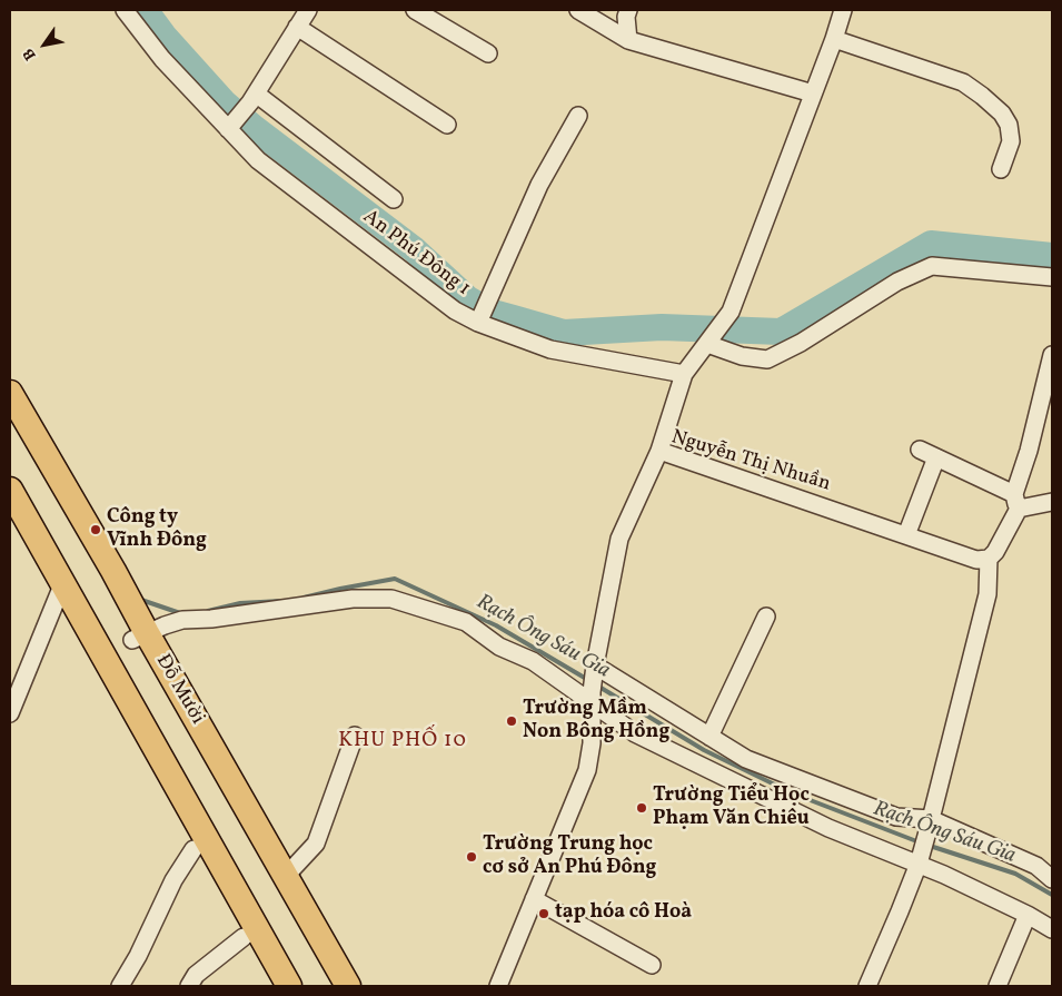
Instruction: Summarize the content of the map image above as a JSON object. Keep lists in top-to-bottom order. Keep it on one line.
{"streets":{"highway":["Đỗ Mười"],"street":["An Phú Đông 1","Nguyễn Thị Nhuần"]},"districts":["KHU PHỐ 10"],"water":["Rạch Ông Sáu Gia"],"places":["Công ty Vĩnh Đông","Trường Mầm Non Bông Hồng","Trường Tiểu Học Phạm Văn Chiêu","Trường Trung học cơ sở An Phú Đông","tạp hóa cô Hoà"],"north":"bottom left"}
